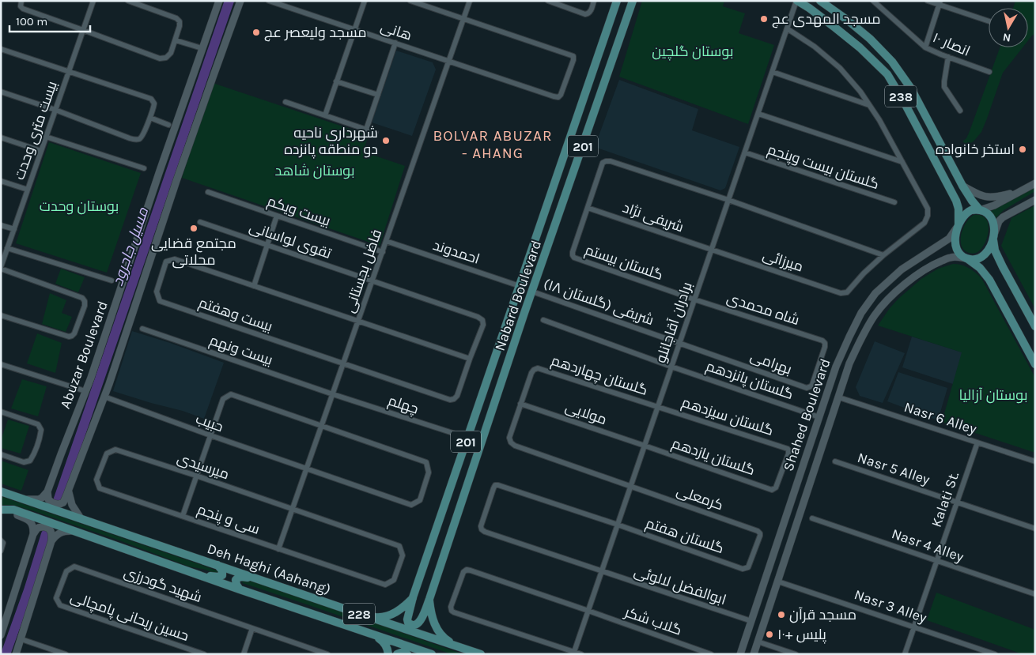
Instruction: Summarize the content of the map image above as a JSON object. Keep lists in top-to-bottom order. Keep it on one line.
{"streets":{"main road":["238","201","Nabard Boulevard","Abuzar Boulevard","Shahed Boulevard","Deh Haghi (Aahang)","228"],"street":["هانی","انصار ۱۰","بیست متری وحدت","گلستان بیست وپنجم","بیست ویکم","شریفی نژاد","تقوی لواسانی","احمدوند","میرزائی","گلستان بیستم","فاضل بجستانی","شریفی (گلستان ۱۸)","شاه محمدی","بیست وهفتم","برادران آقاجانلو","بیست ونهم","بهرامی","گلستان چهاردهم","گلستان پانزدهم","چهلم","مولایی","گلستان سیزدهم","Nasr 6 Alley","حبیب","گلستان یازدهم","میرسیدی","Nasr 5 Alley","کرمعلی","Kalati St.","سی و پنجم","گلستان هفتم","Nasr 4 Alley","شهید گودرزی","ابوالفضل لالوئی","Nasr 3 Alley","حسین ریحانی پامچالی","گلاب شکر"]},"crossings":[["هانی","فاضل بجستانی"],["238","برادران آقاجانلو"],["238","Shahed Boulevard"],["201","Nabard Boulevard"],["گلستان بیست وپنجم","برادران آقاجانلو"],["بیست ویکم","فاضل بجستانی"],["شریفی نژاد","میرزائی"],["شریفی نژاد","گلستان بیستم"],["شریفی نژاد","برادران آقاجانلو"],["تقوی لواسانی","فاضل بجستانی"],["احمدوند","فاضل بجستانی"],["احمدوند","Nabard Boulevard"],["میرزائی","برادران آقاجانلو"],["گلستان بیستم","شاه محمدی"],["گلستان بیستم","برادران آقاجانلو"],["فاضل بجستانی","بیست وهفتم"],["فاضل بجستانی","بیست ونهم"],["فاضل بجستانی","چهلم"],["فاضل بجستانی","حبیب"],["فاضل بجستانی","میرسیدی"],["فاضل بجستانی","سی و پنجم"],["Nabard Boulevard","شریفی (گلستان ۱۸)"],["Nabard Boulevard","چهلم"],["شریفی (گلستان ۱۸)","برادران آقاجانلو"],["شریفی (گلستان ۱۸)","بهرامی"],["شاه محمدی","برادران آقاجانلو"],["شاه محمدی","بهرامی"],["برادران آقاجانلو","بهرامی"],["برادران آقاجانلو","گلستان چهاردهم"],["برادران آقاجانلو","گلستان پانزدهم"],["برادران آقاجانلو","مولایی"],["برادران آقاجانلو","گلستان سیزدهم"],["برادران آقاجانلو","گلستان یازدهم"],["برادران آقاجانلو","کرمعلی"],["برادران آقاجانلو","گلستان هفتم"],["برادران آقاجانلو","ابوالفضل لالوئی"],["برادران آقاجانلو","گلاب شکر"],["بیست ونهم","چهلم"],["گلستان چهاردهم","مولایی"],["گلستان چهاردهم","گلستان سیزدهم"],["گلستان چهاردهم","کرمعلی"],["گلستان پانزدهم","Shahed Boulevard"],["مولایی","گلستان یازدهم"],["مولایی","کرمعلی"],["Shahed Boulevard","Nasr 6 Alley"],["Shahed Boulevard","ابوالفضل لالوئی"],["Shahed Boulevard","Nasr 3 Alley"],["گلستان سیزدهم","گلستان یازدهم"],["Nasr 6 Alley","Kalati St."],["میرسیدی","سی و پنجم"],["Nasr 5 Alley","Kalati St."],["کرمعلی","گلستان هفتم"],["Kalati St.","Nasr 4 Alley"],["Kalati St.","Nasr 3 Alley"],["گلستان هفتم","ابوالفضل لالوئی"],["Deh Haghi (Aahang)","228"],["شهید گودرزی","حسین ریحانی پامچالی"]],"districts":["BOLVAR ABUZAR - AHANG"],"water":["مسیل جاجرود"],"parks":["بوستان گلچین","بوستان شاهد","بوستان وحدت","بوستان آزالیا"],"places":["مسجد المهدی عج","مسجد ولیعصر عج","شهرداری ناحیه دو منطقه پانزده","استخر خانواده","مجتمع قضایی محلاتی","مسجد قرآن","پلیس +۱۰"],"scale_bar":"100 m","north":"bottom"}
